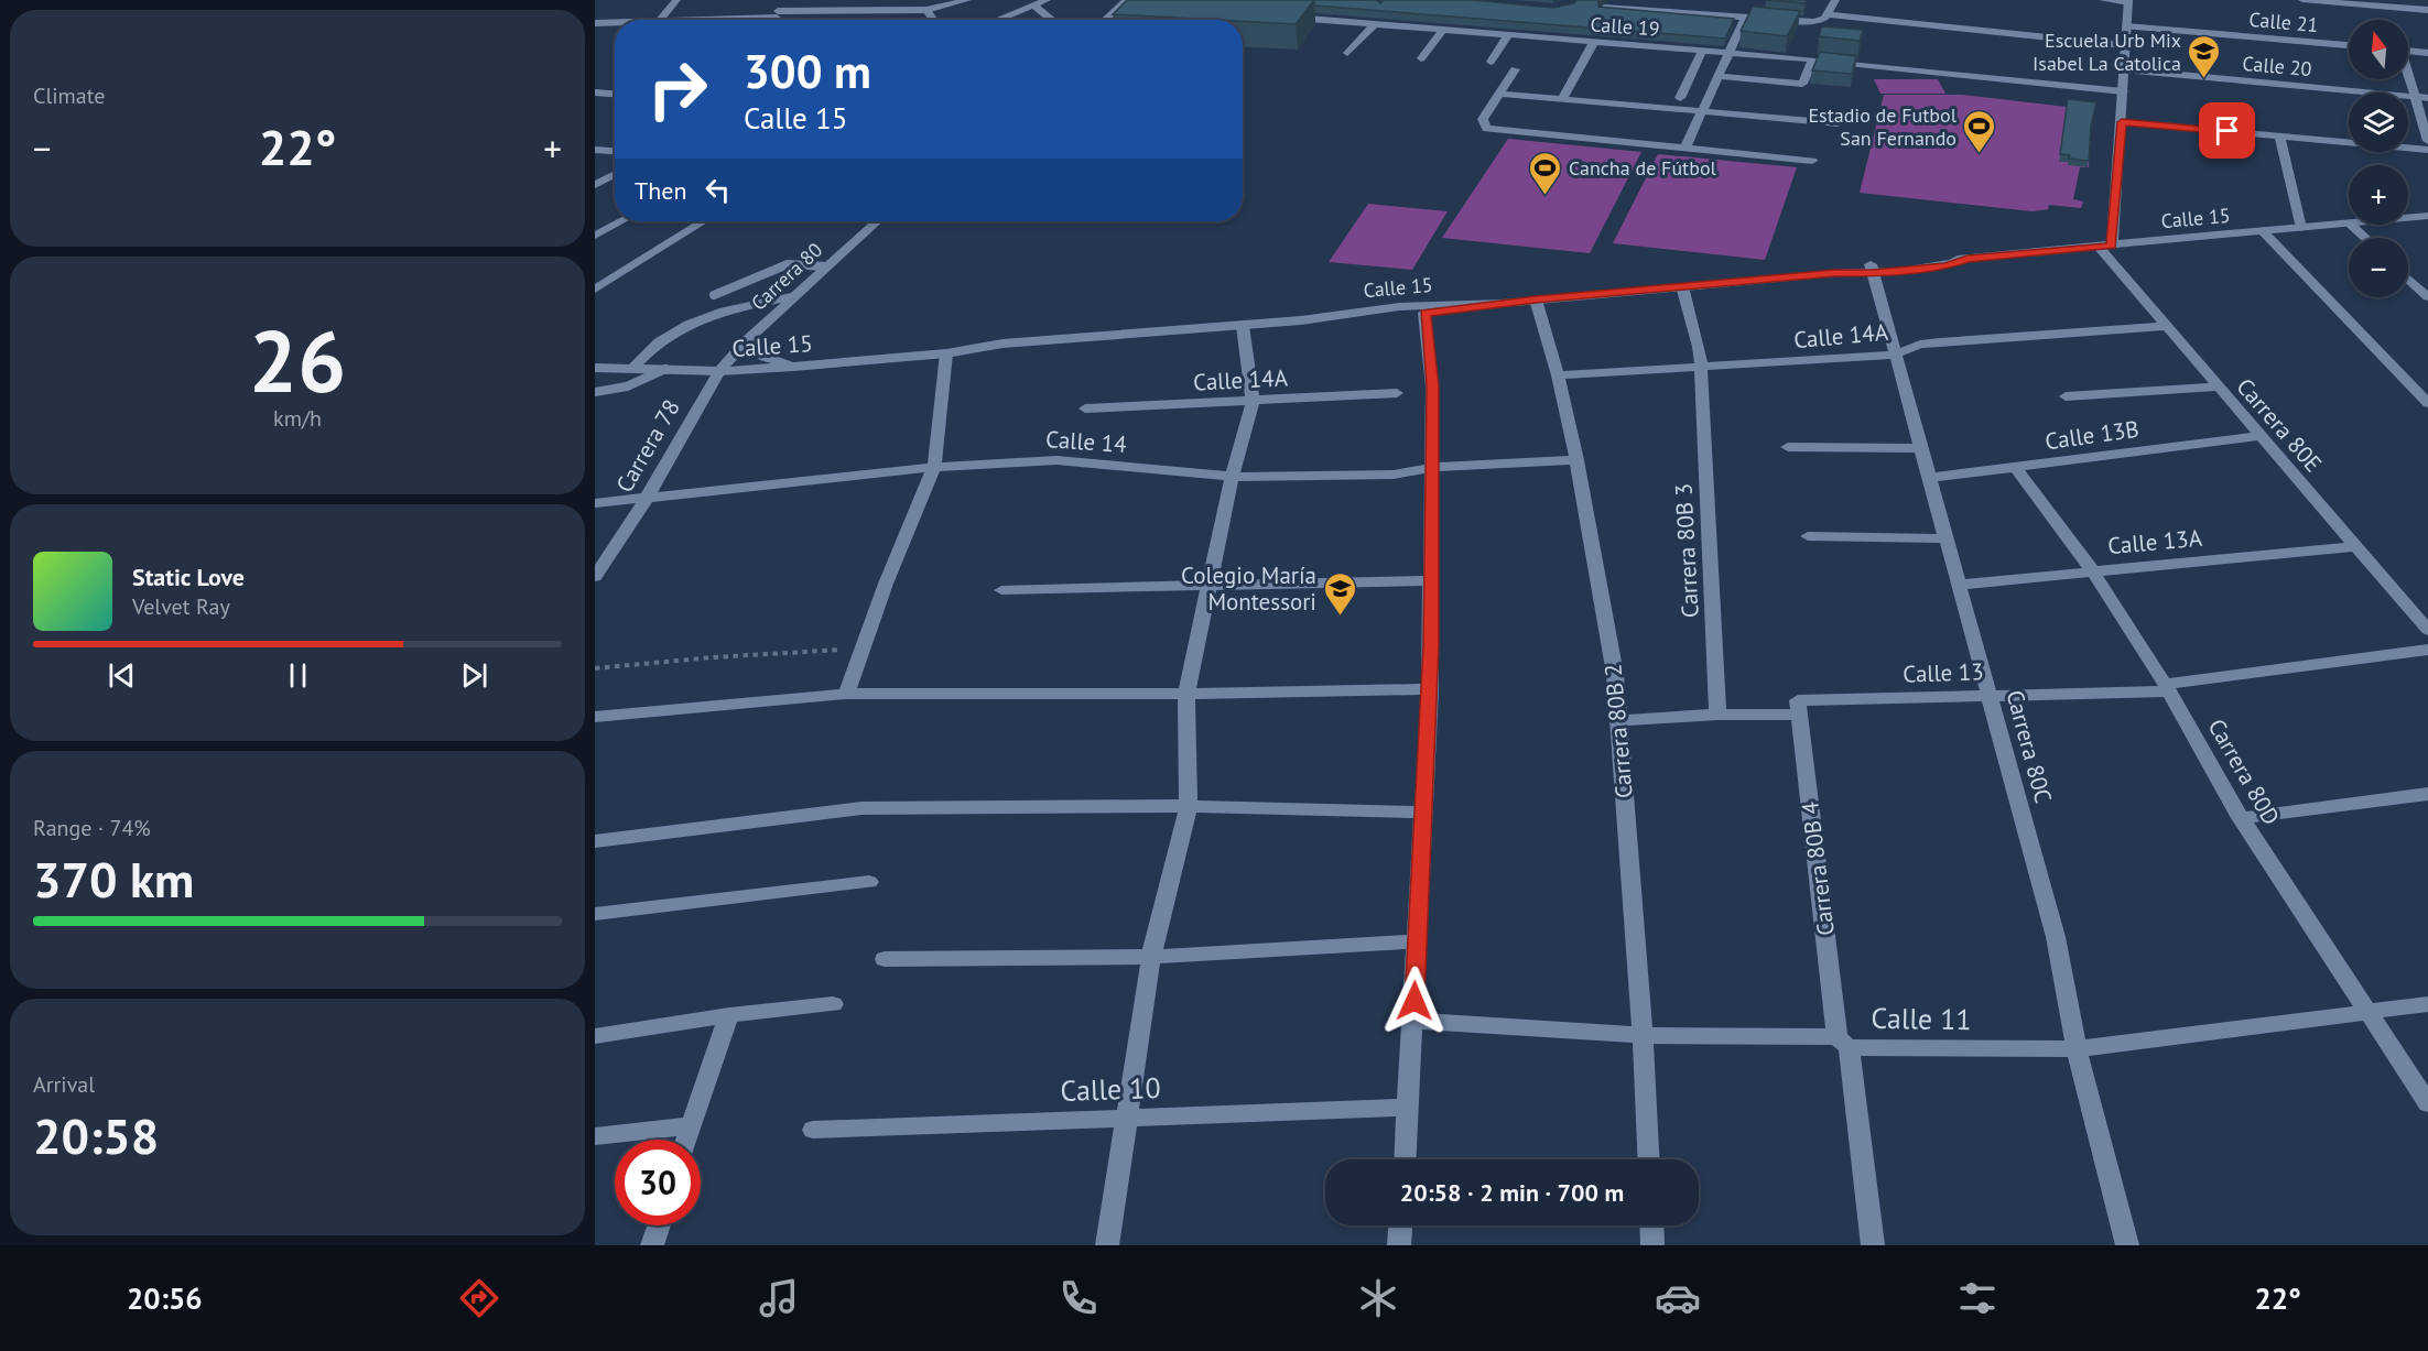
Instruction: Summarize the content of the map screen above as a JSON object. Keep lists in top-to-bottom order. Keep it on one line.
{"streets":{"street":["Calle 21","Calle 19","Calle 20","Calle 15","Carrera 80","Calle 14A","Carrera 80E","Calle 13B","Calle 14","Carrera 78","Calle 13A","Carrera 80B 3","Calle 13","Carrera 80B 2","Carrera 80C","Carrera 80D","Carrera 80B 4","Calle 11","Calle 10"]},"crossings":[["Calle 15","Carrera 80"],["Calle 15","Carrera 80E"],["Calle 15","Carrera 78"],["Calle 15","Carrera 80B 3"],["Calle 15","Carrera 80B 2"],["Calle 15","Carrera 80C"],["Carrera 80","Carrera 78"],["Calle 14A","Carrera 80E"],["Calle 14A","Carrera 80B 3"],["Calle 14A","Carrera 80B 2"],["Calle 14A","Carrera 80C"],["Carrera 80E","Calle 13B"],["Carrera 80E","Calle 13A"],["Calle 13B","Carrera 80C"],["Calle 13B","Carrera 80D"],["Calle 14","Carrera 78"],["Calle 14","Carrera 80B 2"],["Calle 13A","Carrera 80C"],["Calle 13A","Carrera 80D"],["Carrera 80B 3","Calle 13"],["Calle 13","Carrera 80C"],["Calle 13","Carrera 80D"],["Calle 13","Carrera 80B 4"],["Carrera 80B 2","Calle 11"],["Carrera 80C","Calle 11"],["Carrera 80D","Calle 11"],["Carrera 80B 4","Calle 11"]],"places":{"school or university":["Escuela Urb Mix Isabel La Catolica","Colegio María Montessori"],"sports":["Estadio de Futbol San Fernando","Cancha de Fútbol"]},"north":"top","page":{"tile":["Climate",["26","km/h"],["Range · 74%","370 km"],["Arrival","20:58"]],"map_buttons":["+","−"],"turn":["300 m","Calle 15"],"heat":["−","22°","+"],"then":"Then","song":["Static Love","Velvet Ray"],"limit":"30","trip":"20:58 · 2 min · 700 m","tabs":["20:56","22°"]}}
